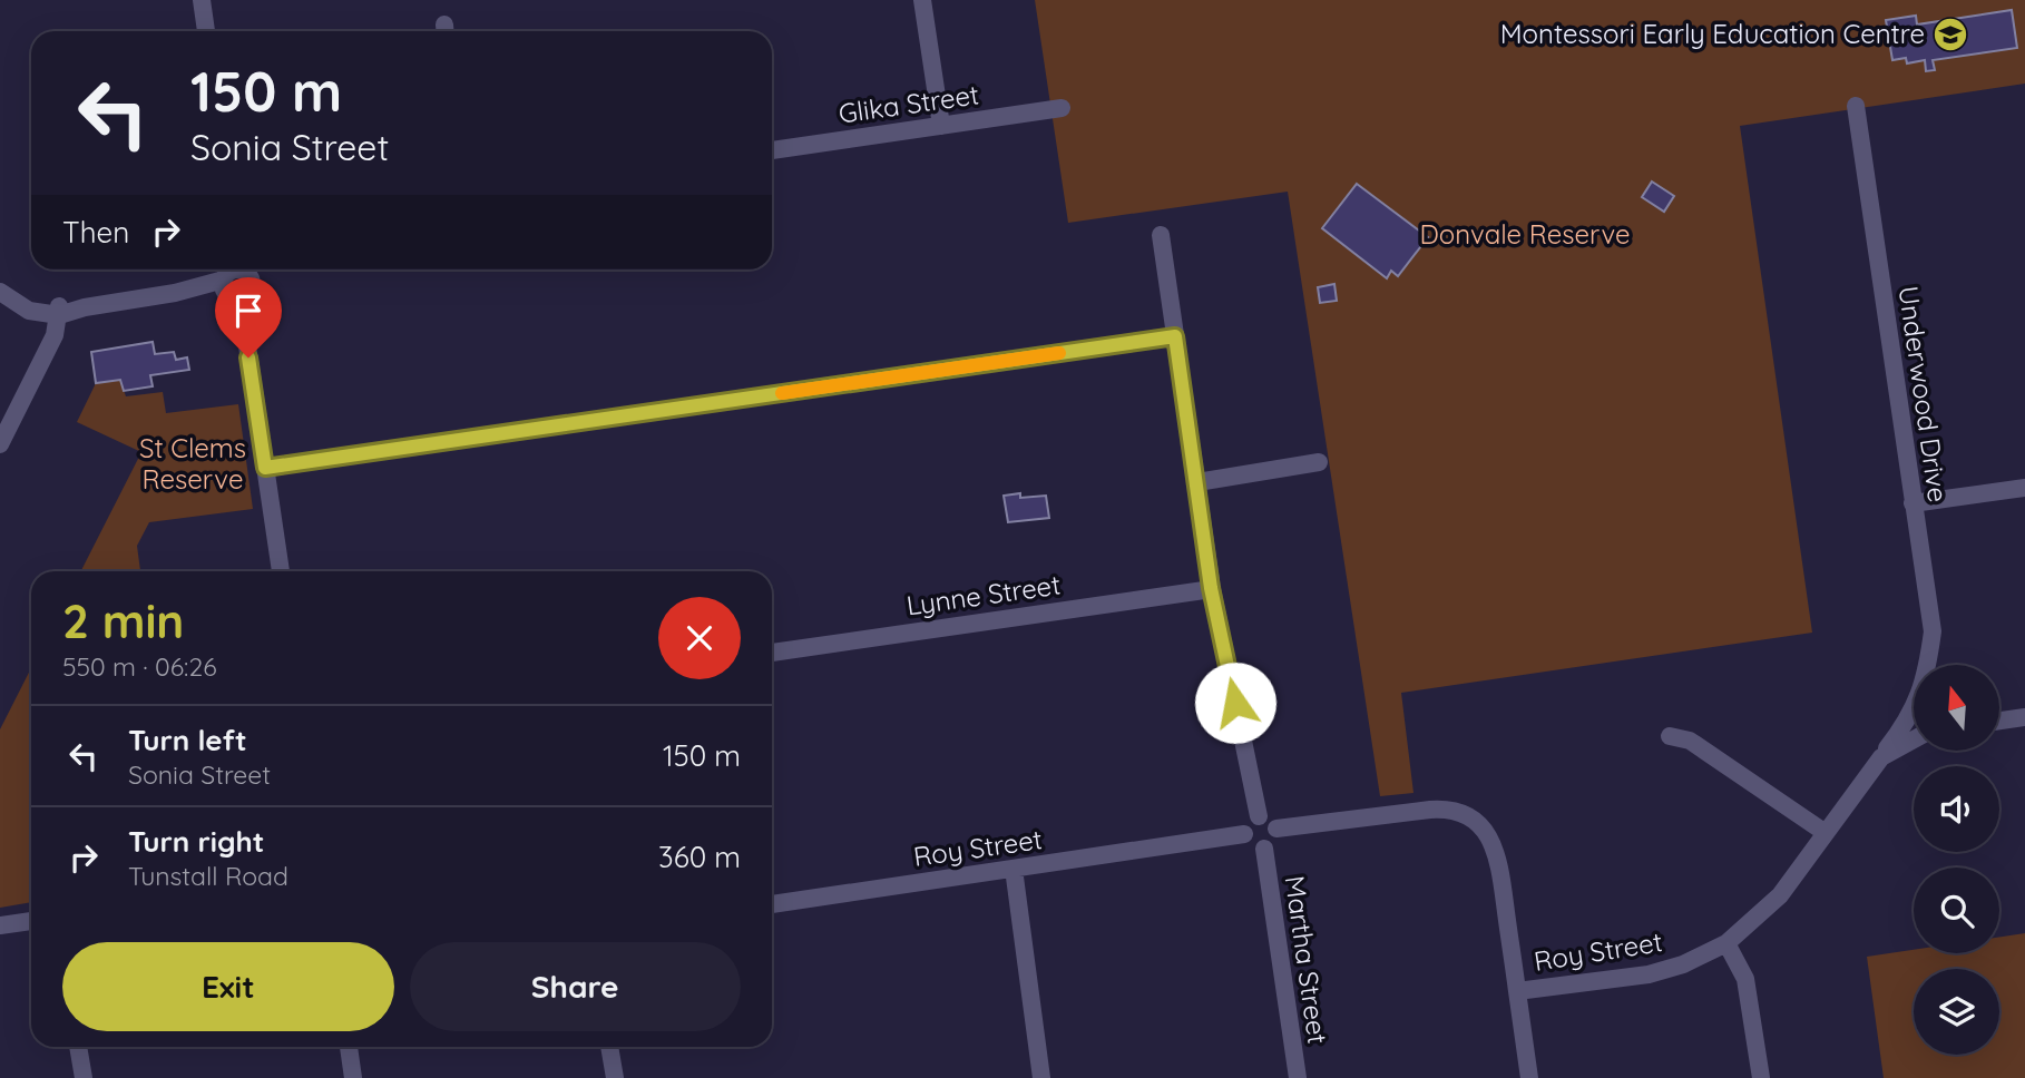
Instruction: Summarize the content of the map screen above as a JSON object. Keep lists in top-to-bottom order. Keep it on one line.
{"streets":{"street":["Glika Street","Underwood Drive","Lynne Street","Roy Street","Martha Street"]},"crossings":[["Roy Street","Martha Street"]],"parks":["Donvale Reserve","St Clems Reserve"],"places":{"school or university":["Montessori Early Education Centre"]},"north":"top","page":{"turn":["150 m","Sonia Street"],"then":"Then","heading":["2 min","550 m · 06:26"],"list":[{"name":"Turn left","note":"Sonia Street","value":"150 m"},{"name":"Turn right","note":"Tunstall Road","value":"360 m"}],"buttons":["Exit","Share"]}}
